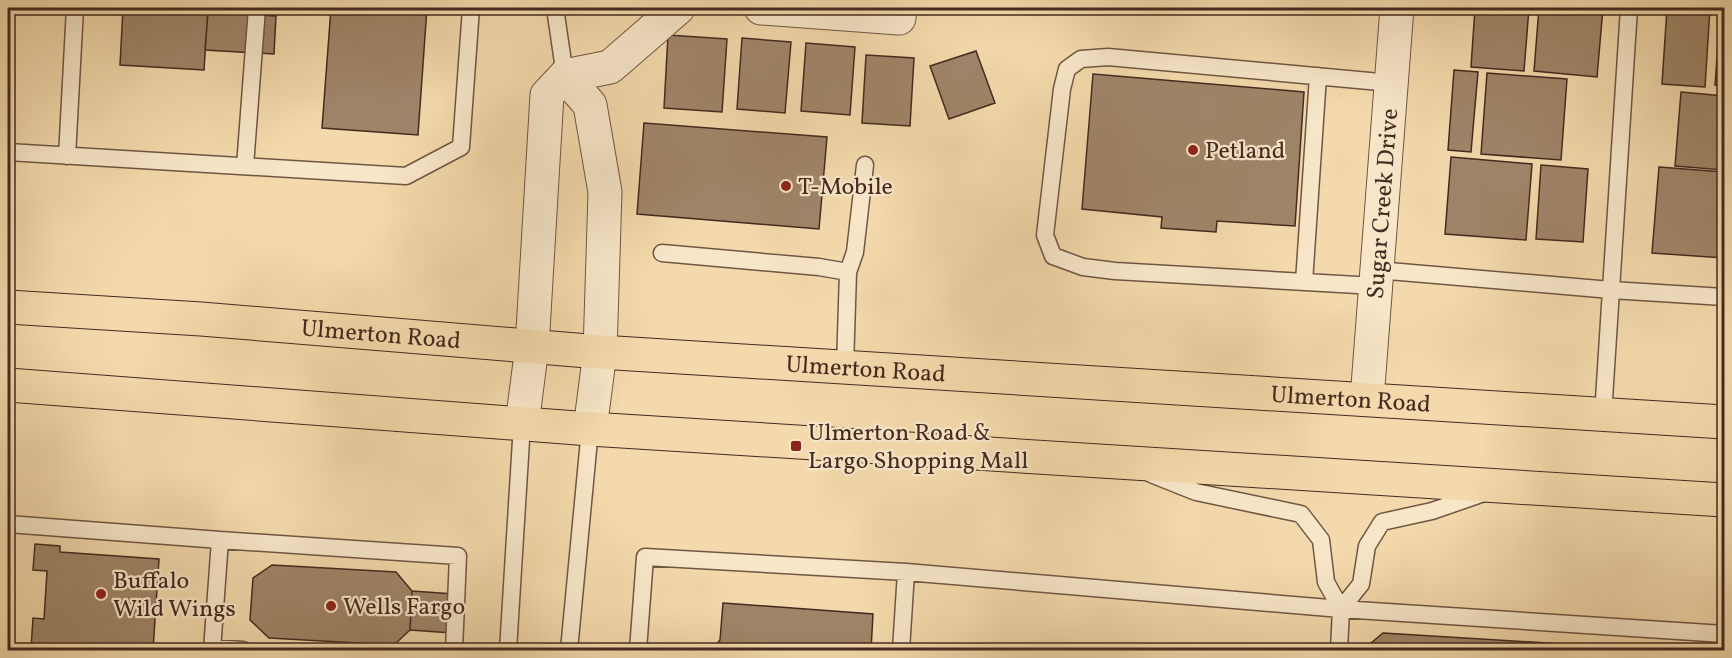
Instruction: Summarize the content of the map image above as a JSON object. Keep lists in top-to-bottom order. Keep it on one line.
{"streets":{"main road":["Ulmerton Road"],"street":["Sugar Creek Drive"]},"crossings":[["Sugar Creek Drive","Ulmerton Road"]],"places":{"other":["Petland","T-Mobile","Buffalo Wild Wings","Wells Fargo"],"transit":["Ulmerton Road & Largo Shopping Mall"]}}
